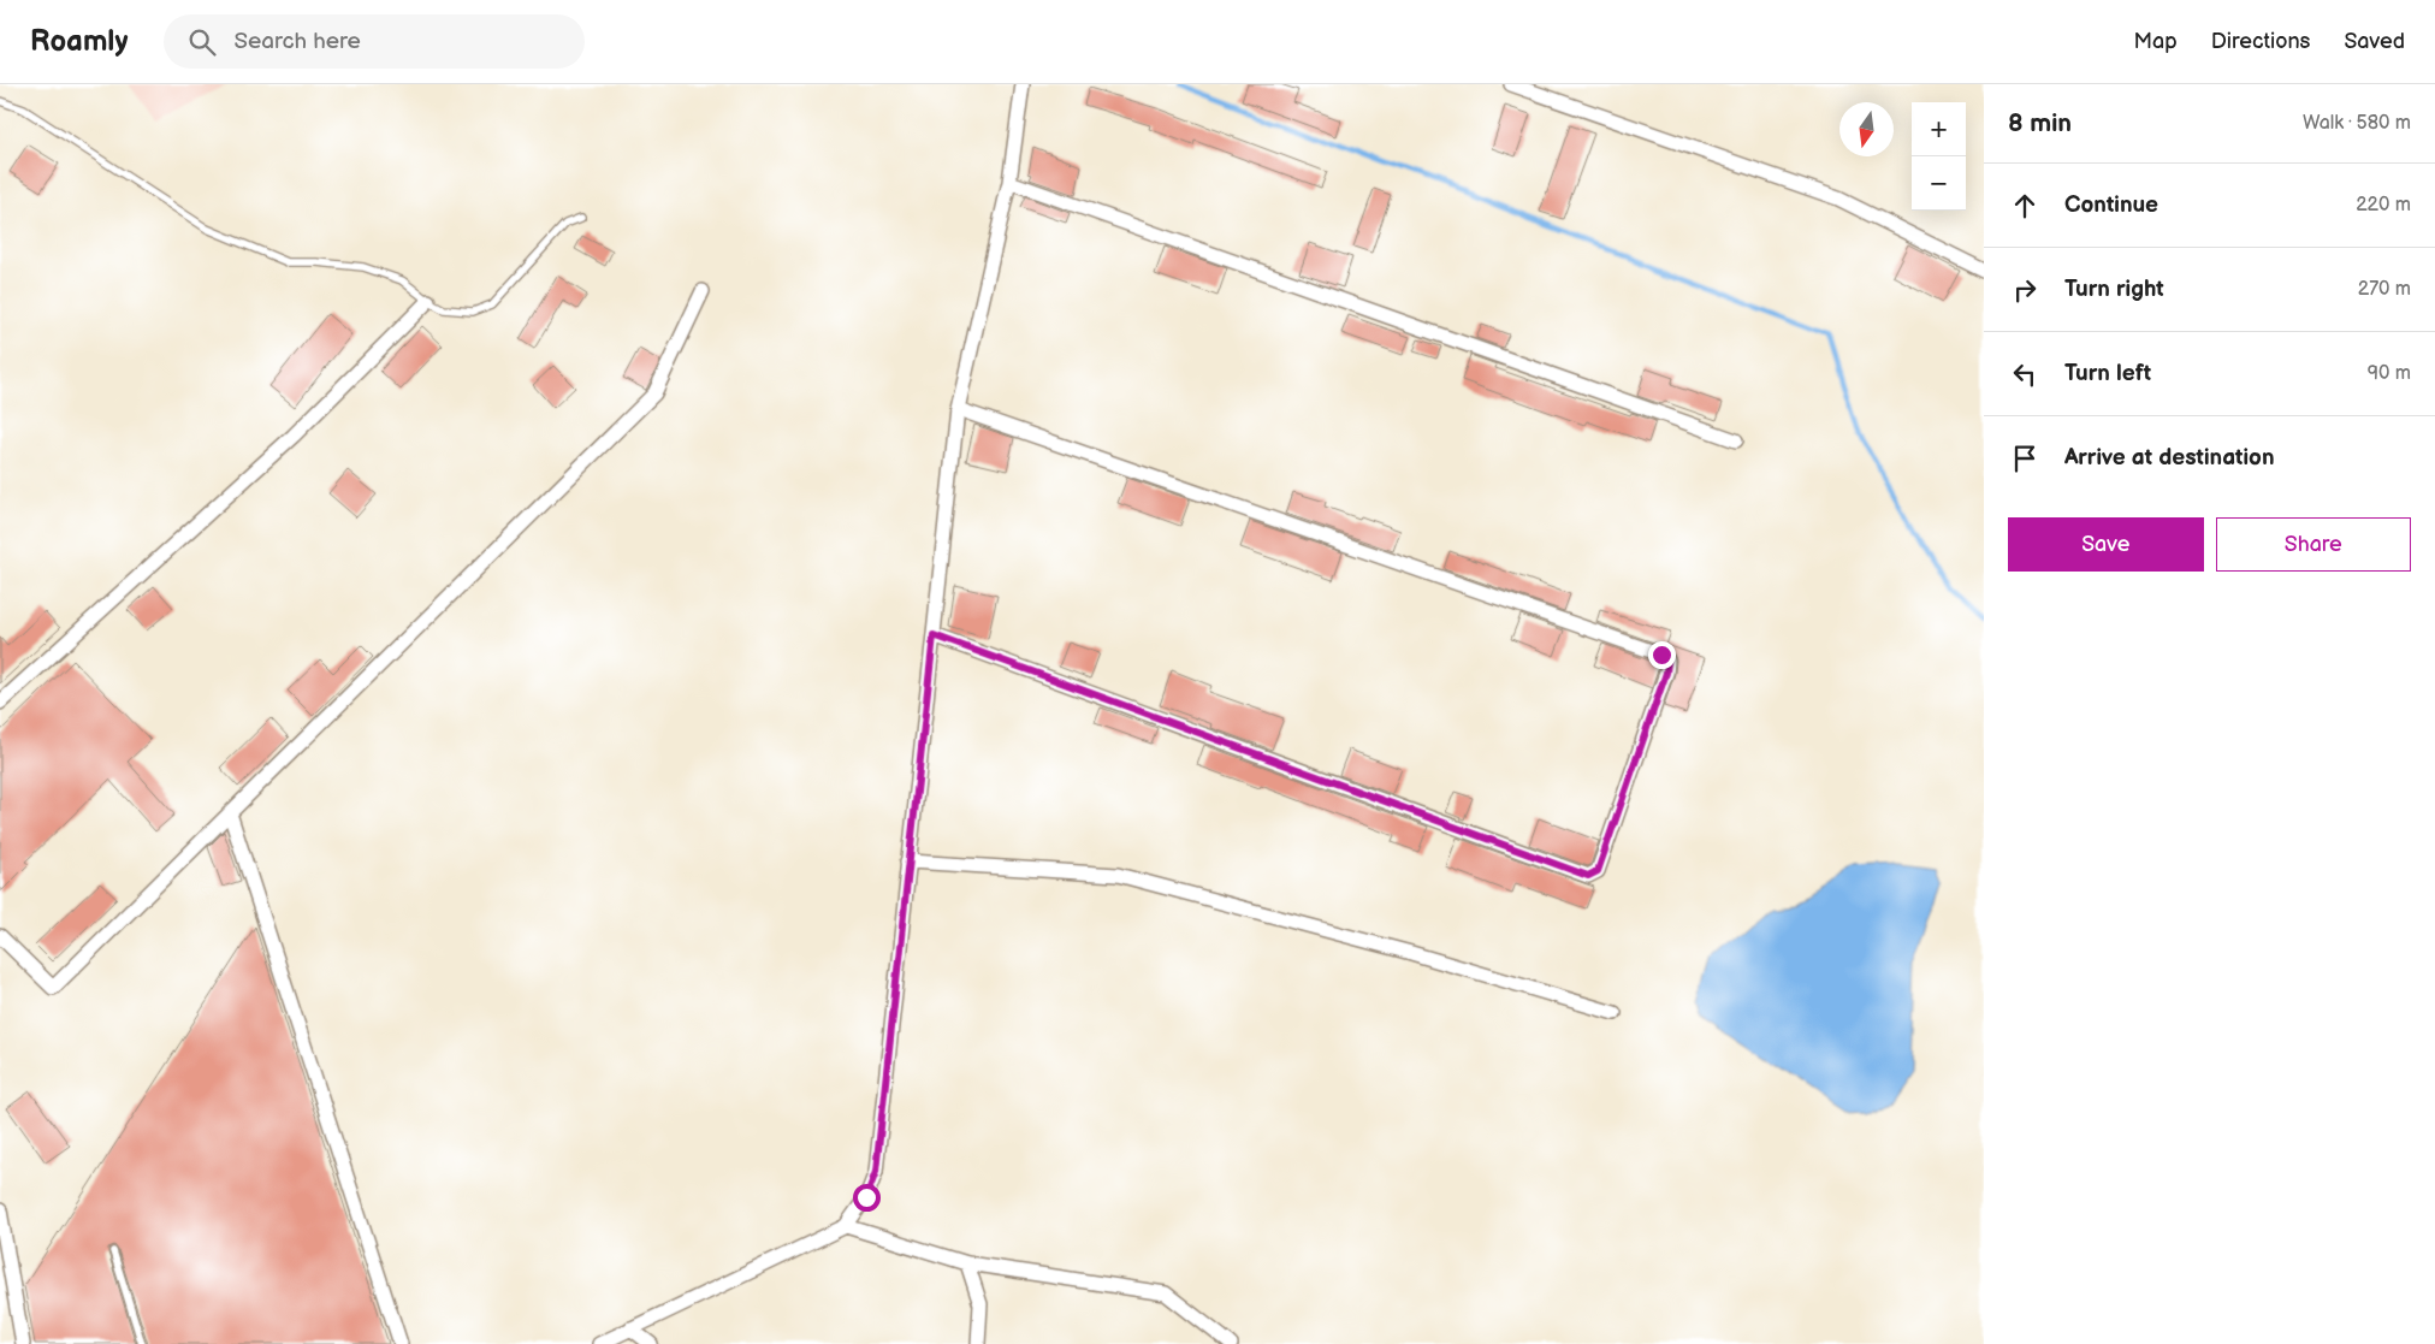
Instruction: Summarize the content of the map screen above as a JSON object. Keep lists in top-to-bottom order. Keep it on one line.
{"north":"bottom","page":{"header":"Roamly","search":"Search here","nav":["Map","Directions","Saved"],"heading":["8 min","Walk · 580 m"],"map_buttons":["+","−"],"list":[["Continue","220 m"],["Turn right","270 m"],["Turn left","90 m"],"Arrive at destination"],"buttons":["Save","Share"]}}
